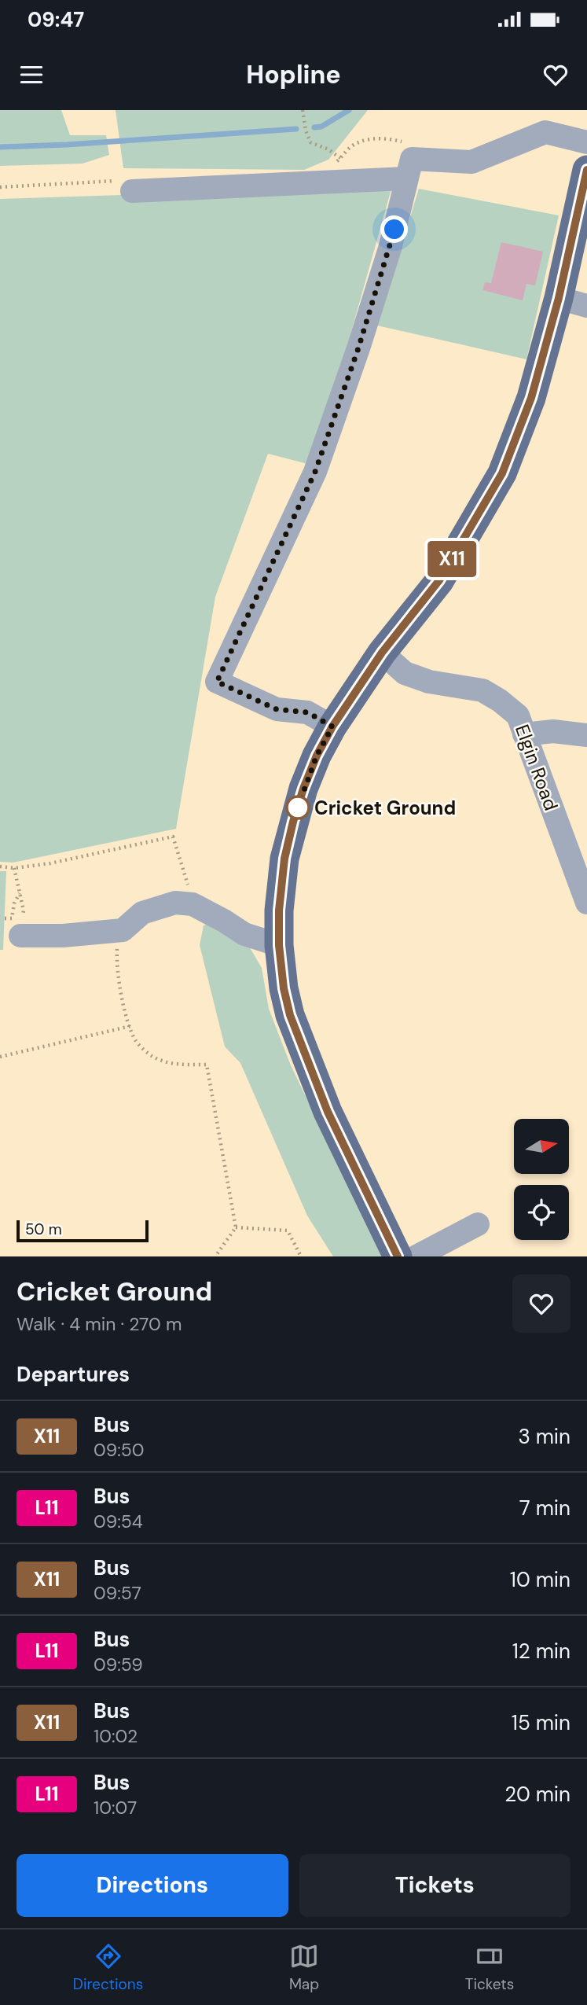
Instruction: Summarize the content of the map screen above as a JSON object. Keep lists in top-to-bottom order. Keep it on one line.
{"streets":{"street":["Elgin Road"]},"places":["Cricket Ground"],"lines":["bus line X11"],"scale_bar":"50 m","north":"right","page":{"status":"09:47","header":"Hopline","on_map":"X11","scale":"50 m","heading":[["Cricket Ground","Walk · 4 min · 270 m"],"Departures"],"list":[{"mark":"X11","name":"Bus","note":"09:50","value":"3 min"},{"mark":"L11","name":"Bus","note":"09:54","value":"7 min"},{"mark":"X11","name":"Bus","note":"09:57","value":"10 min"},{"mark":"L11","name":"Bus","note":"09:59","value":"12 min"},{"mark":"X11","name":"Bus","note":"10:02","value":"15 min"},{"mark":"L11","name":"Bus","note":"10:07","value":"20 min"}],"buttons":["Directions","Tickets"],"tabs":["Directions","Map","Tickets"]}}
